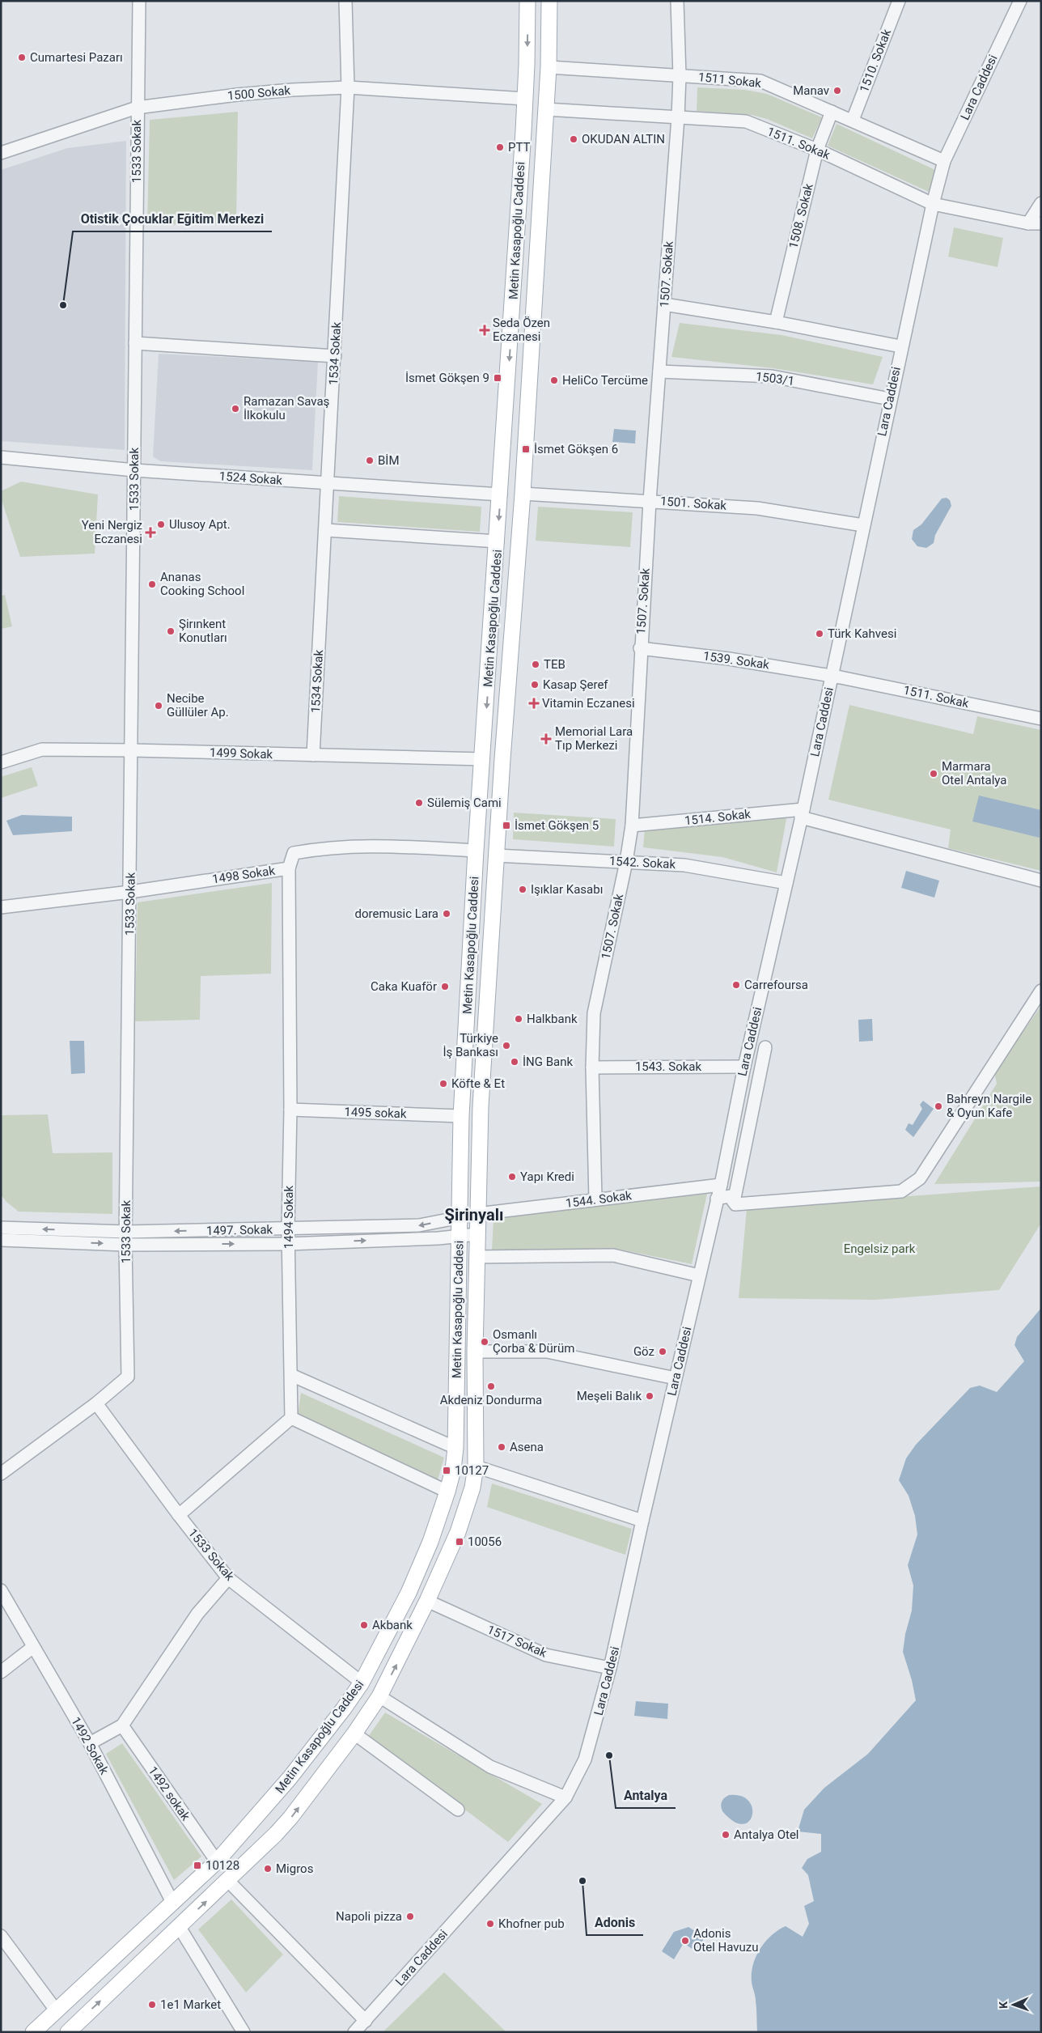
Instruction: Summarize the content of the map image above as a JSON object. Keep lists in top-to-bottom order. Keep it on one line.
{"streets":{"main road":["Metin Kasapoğlu Caddesi"],"street":["1510. Sokak","1511 Sokak","Lara Caddesi","1500 Sokak","1511. Sokak","1533 Sokak","1508. Sokak","1507. Sokak","1534 Sokak","1503/1","1524 Sokak","1501. Sokak","1539. Sokak","1499 Sokak","1514. Sokak","1542. Sokak","1498 Sokak","1543. Sokak","1495 sokak","1544. Sokak","1494 Sokak","1497. Sokak","1517 Sokak","1492 Sokak","1492 sokak"]},"crossings":[["1510. Sokak","1511 Sokak"],["1511 Sokak","Lara Caddesi"],["1511 Sokak","1508. Sokak"],["1511 Sokak","Metin Kasapoğlu Caddesi"],["1511 Sokak","1507. Sokak"],["Lara Caddesi","1511. Sokak"],["Lara Caddesi","1503/1"],["Lara Caddesi","1501. Sokak"],["Lara Caddesi","1539. Sokak"],["Lara Caddesi","1514. Sokak"],["Lara Caddesi","1542. Sokak"],["Lara Caddesi","1543. Sokak"],["Lara Caddesi","1544. Sokak"],["Lara Caddesi","1517 Sokak"],["1500 Sokak","1533 Sokak"],["1500 Sokak","Metin Kasapoğlu Caddesi"],["1500 Sokak","1534 Sokak"],["1511. Sokak","1508. Sokak"],["1511. Sokak","Metin Kasapoğlu Caddesi"],["1511. Sokak","1507. Sokak"],["1511. Sokak","1539. Sokak"],["1533 Sokak","Metin Kasapoğlu Caddesi"],["1533 Sokak","1524 Sokak"],["1533 Sokak","1499 Sokak"],["1533 Sokak","1498 Sokak"],["1533 Sokak","1497. Sokak"],["Metin Kasapoğlu Caddesi","1524 Sokak"],["Metin Kasapoğlu Caddesi","1501. Sokak"],["Metin Kasapoğlu Caddesi","1499 Sokak"],["Metin Kasapoğlu Caddesi","1542. Sokak"],["Metin Kasapoğlu Caddesi","1498 Sokak"],["Metin Kasapoğlu Caddesi","1495 sokak"],["Metin Kasapoğlu Caddesi","1544. Sokak"],["Metin Kasapoğlu Caddesi","1497. Sokak"],["Metin Kasapoğlu Caddesi","1517 Sokak"],["Metin Kasapoğlu Caddesi","1492 Sokak"],["Metin Kasapoğlu Caddesi","1492 sokak"],["1507. Sokak","1503/1"],["1507. Sokak","1501. Sokak"],["1507. Sokak","1539. Sokak"],["1507. Sokak","1514. Sokak"],["1507. Sokak","1542. Sokak"],["1507. Sokak","1543. Sokak"],["1507. Sokak","1544. Sokak"],["1534 Sokak","1524 Sokak"],["1534 Sokak","1499 Sokak"],["1498 Sokak","1494 Sokak"],["1495 sokak","1494 Sokak"],["1544. Sokak","1497. Sokak"],["1494 Sokak","1497. Sokak"]],"districts":["Şirinyalı"],"parks":["Engelsiz park"],"places":{"other":["Cumartesi Pazarı","Manav","OKUDAN ALTIN","PTT","Otistik Çocuklar Eğitim Merkezi","HeliCo Tercüme","Ramazan Savaş İlkokulu","BİM","Ulusoy Apt.","Ananas Cooking School","Şirınkent Konutları","Türk Kahvesi","TEB","Kasap Şeref","Necibe Güllüler Ap.","Marmara Otel Antalya","Sülemiş Cami","Işıklar Kasabı","doremusic Lara","Carrefoursa","Caka Kuaför","Halkbank","Türkiye İş Bankası","İNG Bank","Köfte & Et","Bahreyn Nargile & Oyun Kafe","Yapı Kredi","Osmanlı Çorba & Dürüm","Göz","Akdeniz Dondurma","Meşeli Balık","Asena","Akbank","Antalya","Antalya Otel","Migros","Adonis","Napoli pizza","Khofner pub","Adonis Otel Havuzu","1e1 Market"],"health":["Seda Özen Eczanesi","Yeni Nergiz Eczanesi","Vitamin Eczanesi","Memorial Lara Tıp Merkezi"],"transit":["İsmet Gökşen 9","İsmet Gökşen 6","İsmet Gökşen 5","10127","10056","10128"]},"north":"left"}
